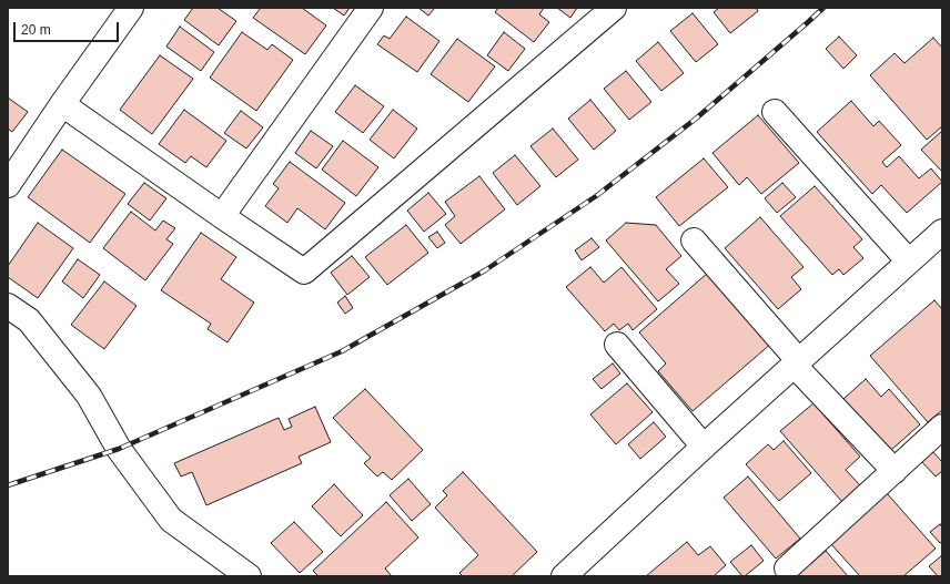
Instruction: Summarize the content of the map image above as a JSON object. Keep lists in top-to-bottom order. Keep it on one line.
{"scale_bar":"20 m"}
